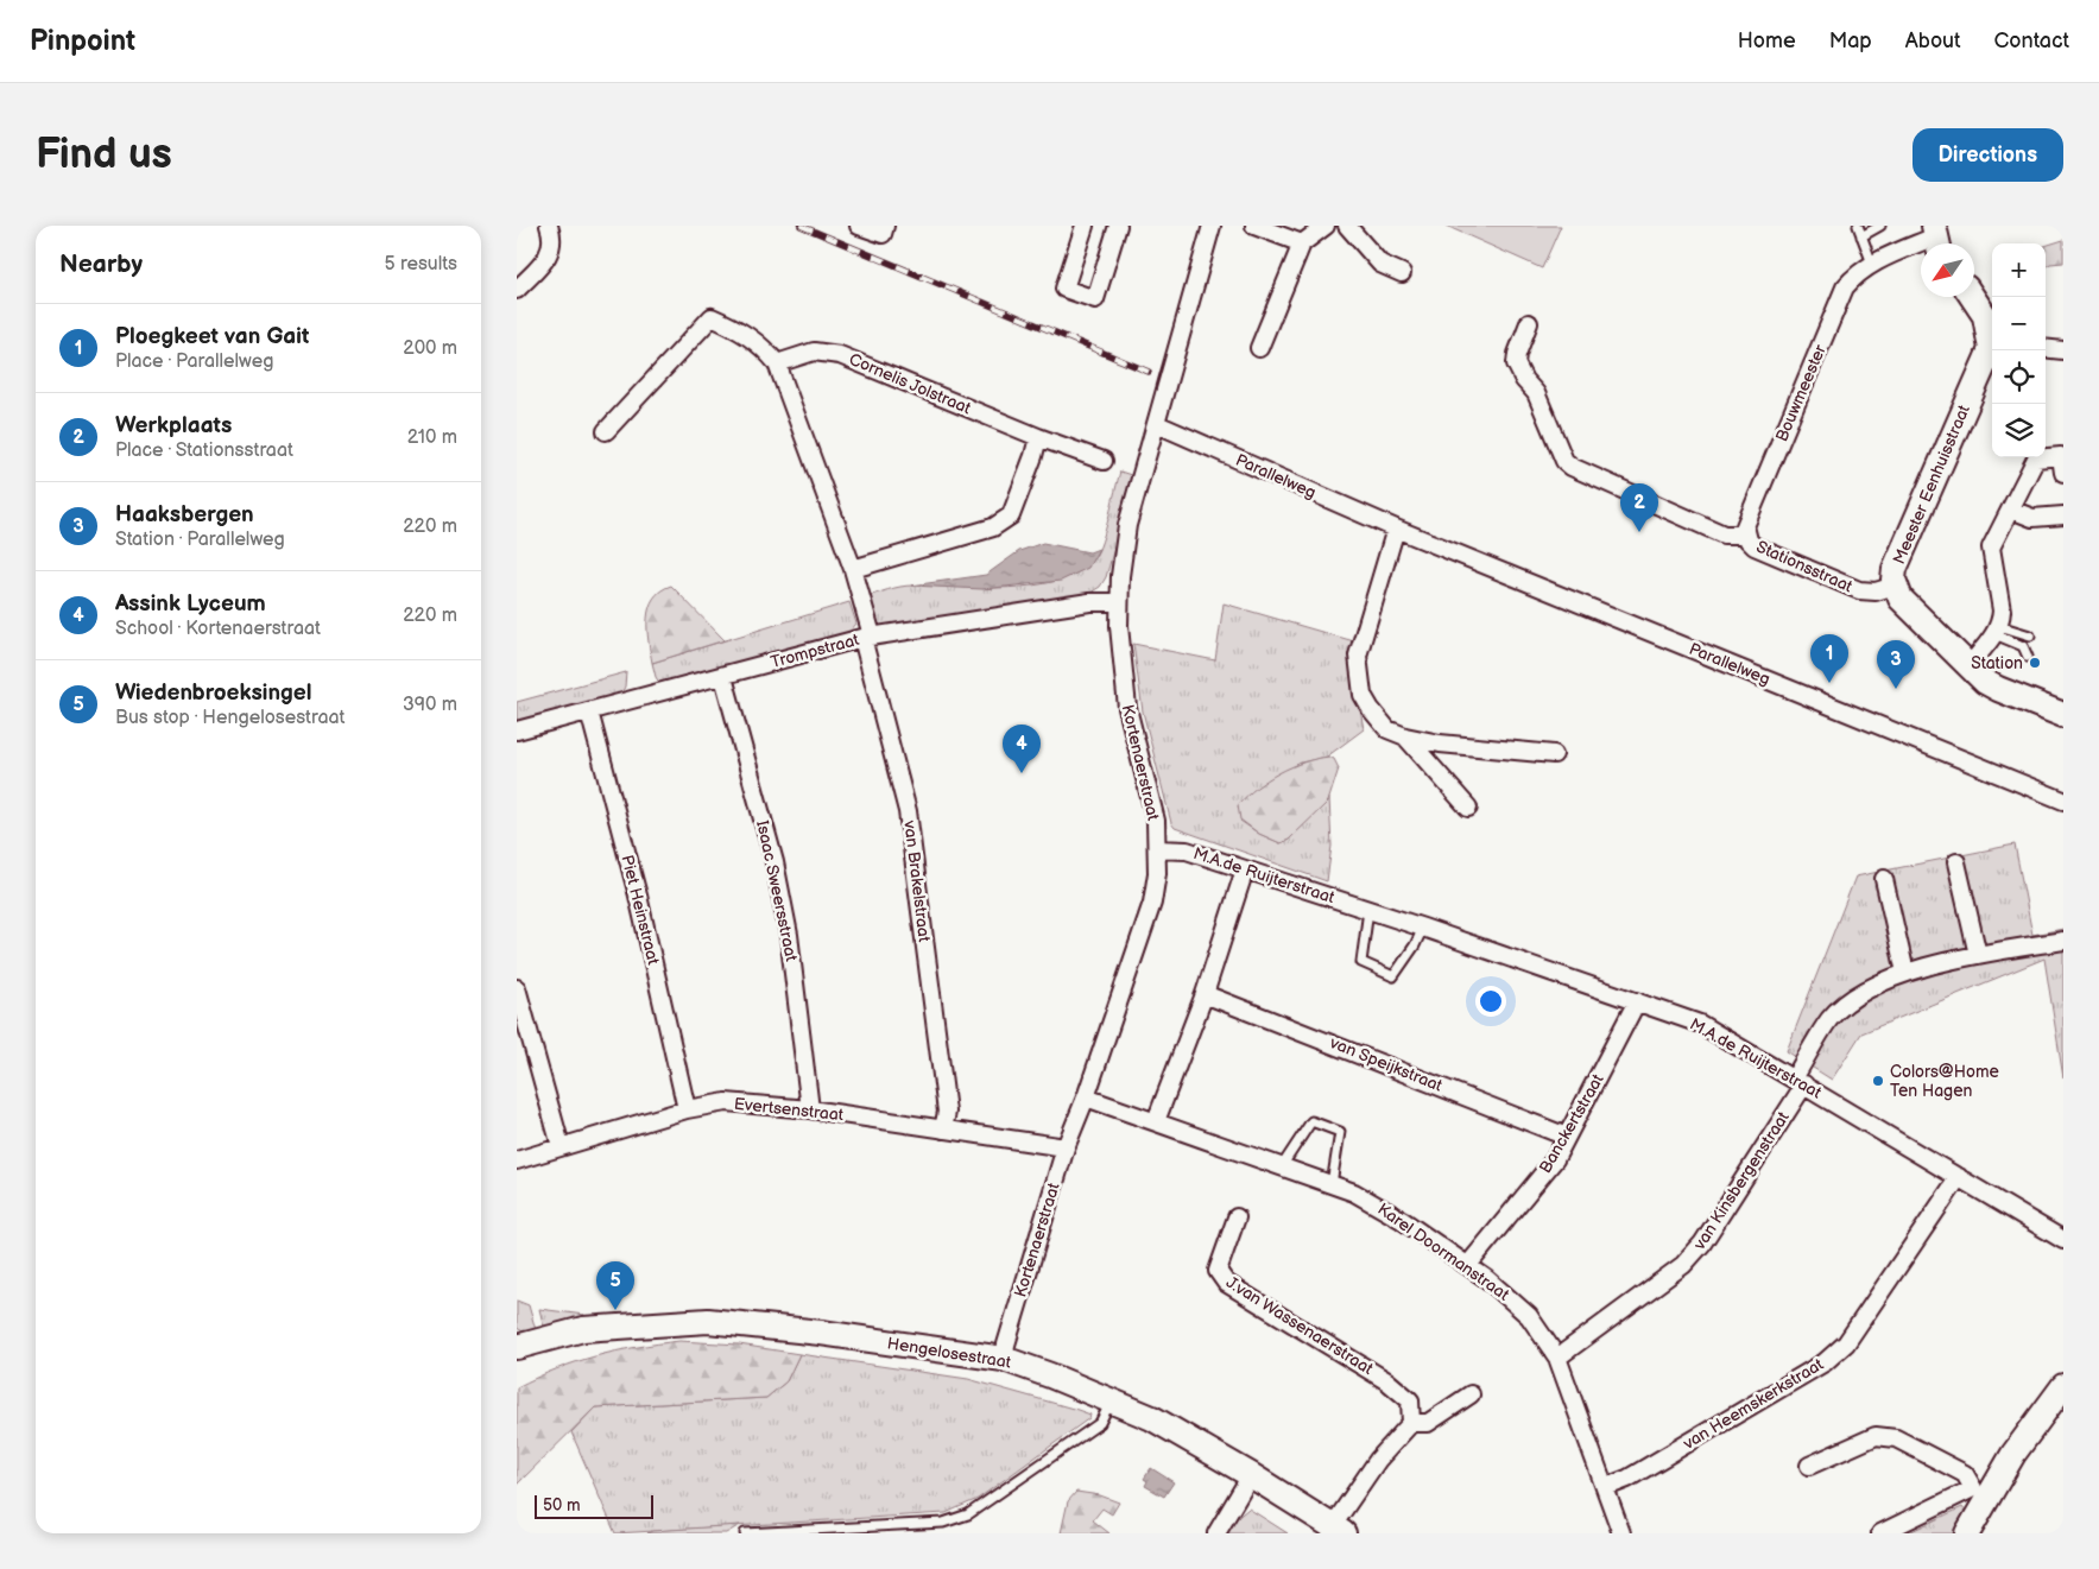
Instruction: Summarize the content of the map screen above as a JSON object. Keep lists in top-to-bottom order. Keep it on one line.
{"streets":{"street":["Cornelis Jolstraat","Bouwmeester","Parallelweg","Meester Eenhuisstraat","Stationsstraat","Trompstraat","Kortenaerstraat","M.A.de Ruijterstraat","van Brakelstraat","Isaac Sweersstraat","Piet Heinstraat","van Speijkstraat","Evertsenstraat","Banckertstraat","van Kinsbergenstraat","Karel Doormanstraat","J.van Wassenaerstraat","Hengelosestraat","van Heemskerkstraat"]},"crossings":[["Bouwmeester","Stationsstraat"],["Parallelweg","Kortenaerstraat"],["Meester Eenhuisstraat","Stationsstraat"],["Trompstraat","Kortenaerstraat"],["Trompstraat","van Brakelstraat"],["Trompstraat","Isaac Sweersstraat"],["Trompstraat","Piet Heinstraat"],["Kortenaerstraat","M.A.de Ruijterstraat"],["Kortenaerstraat","Evertsenstraat"],["Kortenaerstraat","Karel Doormanstraat"],["Kortenaerstraat","Hengelosestraat"],["M.A.de Ruijterstraat","Banckertstraat"],["M.A.de Ruijterstraat","van Kinsbergenstraat"],["M.A.de Ruijterstraat","van Heemskerkstraat"],["van Brakelstraat","Evertsenstraat"],["Isaac Sweersstraat","Evertsenstraat"],["Piet Heinstraat","Evertsenstraat"],["van Speijkstraat","Banckertstraat"],["Banckertstraat","Karel Doormanstraat"],["van Kinsbergenstraat","Karel Doormanstraat"],["Karel Doormanstraat","van Heemskerkstraat"]],"places":["Station","Colors@Home Ten Hagen"],"scale_bar":"50 m","north":"bottom left","page":{"header":"Pinpoint","nav":["Home","Map","About","Contact"],"buttons":"Directions","title":"Find us","heading":["Nearby","5 results"],"map_buttons":["+","−"],"list":[{"mark":"1","name":"Ploegkeet van Gait","note":"Place · Parallelweg","value":"200 m"},{"mark":"2","name":"Werkplaats","note":"Place · Stationsstraat","value":"210 m"},{"mark":"3","name":"Haaksbergen","note":"Station · Parallelweg","value":"220 m"},{"mark":"4","name":"Assink Lyceum","note":"School · Kortenaerstraat","value":"220 m"},{"mark":"5","name":"Wiedenbroeksingel","note":"Bus stop · Hengelosestraat","value":"390 m"}],"pins":["2","1","3","4","5"],"scale":"50 m"}}
